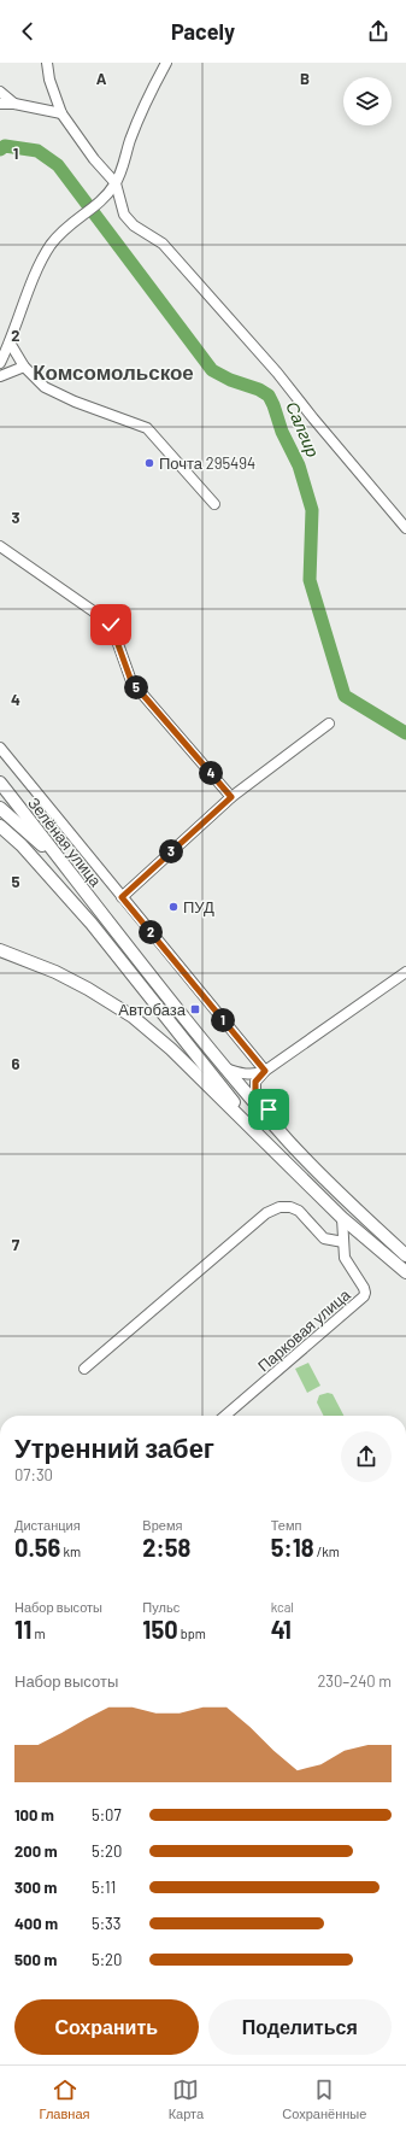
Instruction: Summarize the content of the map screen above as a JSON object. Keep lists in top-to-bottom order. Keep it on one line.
{"streets":{"main road":["Зелёная улица"],"street":["Парковая улица"]},"districts":["Комсомольское"],"water":["Салгир"],"places":{"other":["Почта 295494","ПУД"],"transit":["Автобаза"]},"page":{"header":"Pacely","pins":["5","4","3","2","1"],"heading":["Утренний забег","07:30"],"stats":[["Дистанция","0.56 km"],["Время","2:58"],["Темп","5:18 /km"],["Набор высоты","11 m"],["Пульс","150 bpm"],["kcal","41"]],"chart":["Набор высоты","230–240 m"],"list":[{"name":"100 m","note":"5:07"},{"name":"200 m","note":"5:20"},{"name":"300 m","note":"5:11"},{"name":"400 m","note":"5:33"},{"name":"500 m","note":"5:20"}],"buttons":["Сохранить","Поделиться"],"tabs":["Главная","Карта","Сохранённые"]},"grid":{"columns":["A","B"],"rows":["1","2","3","4","5","6","7"]}}
